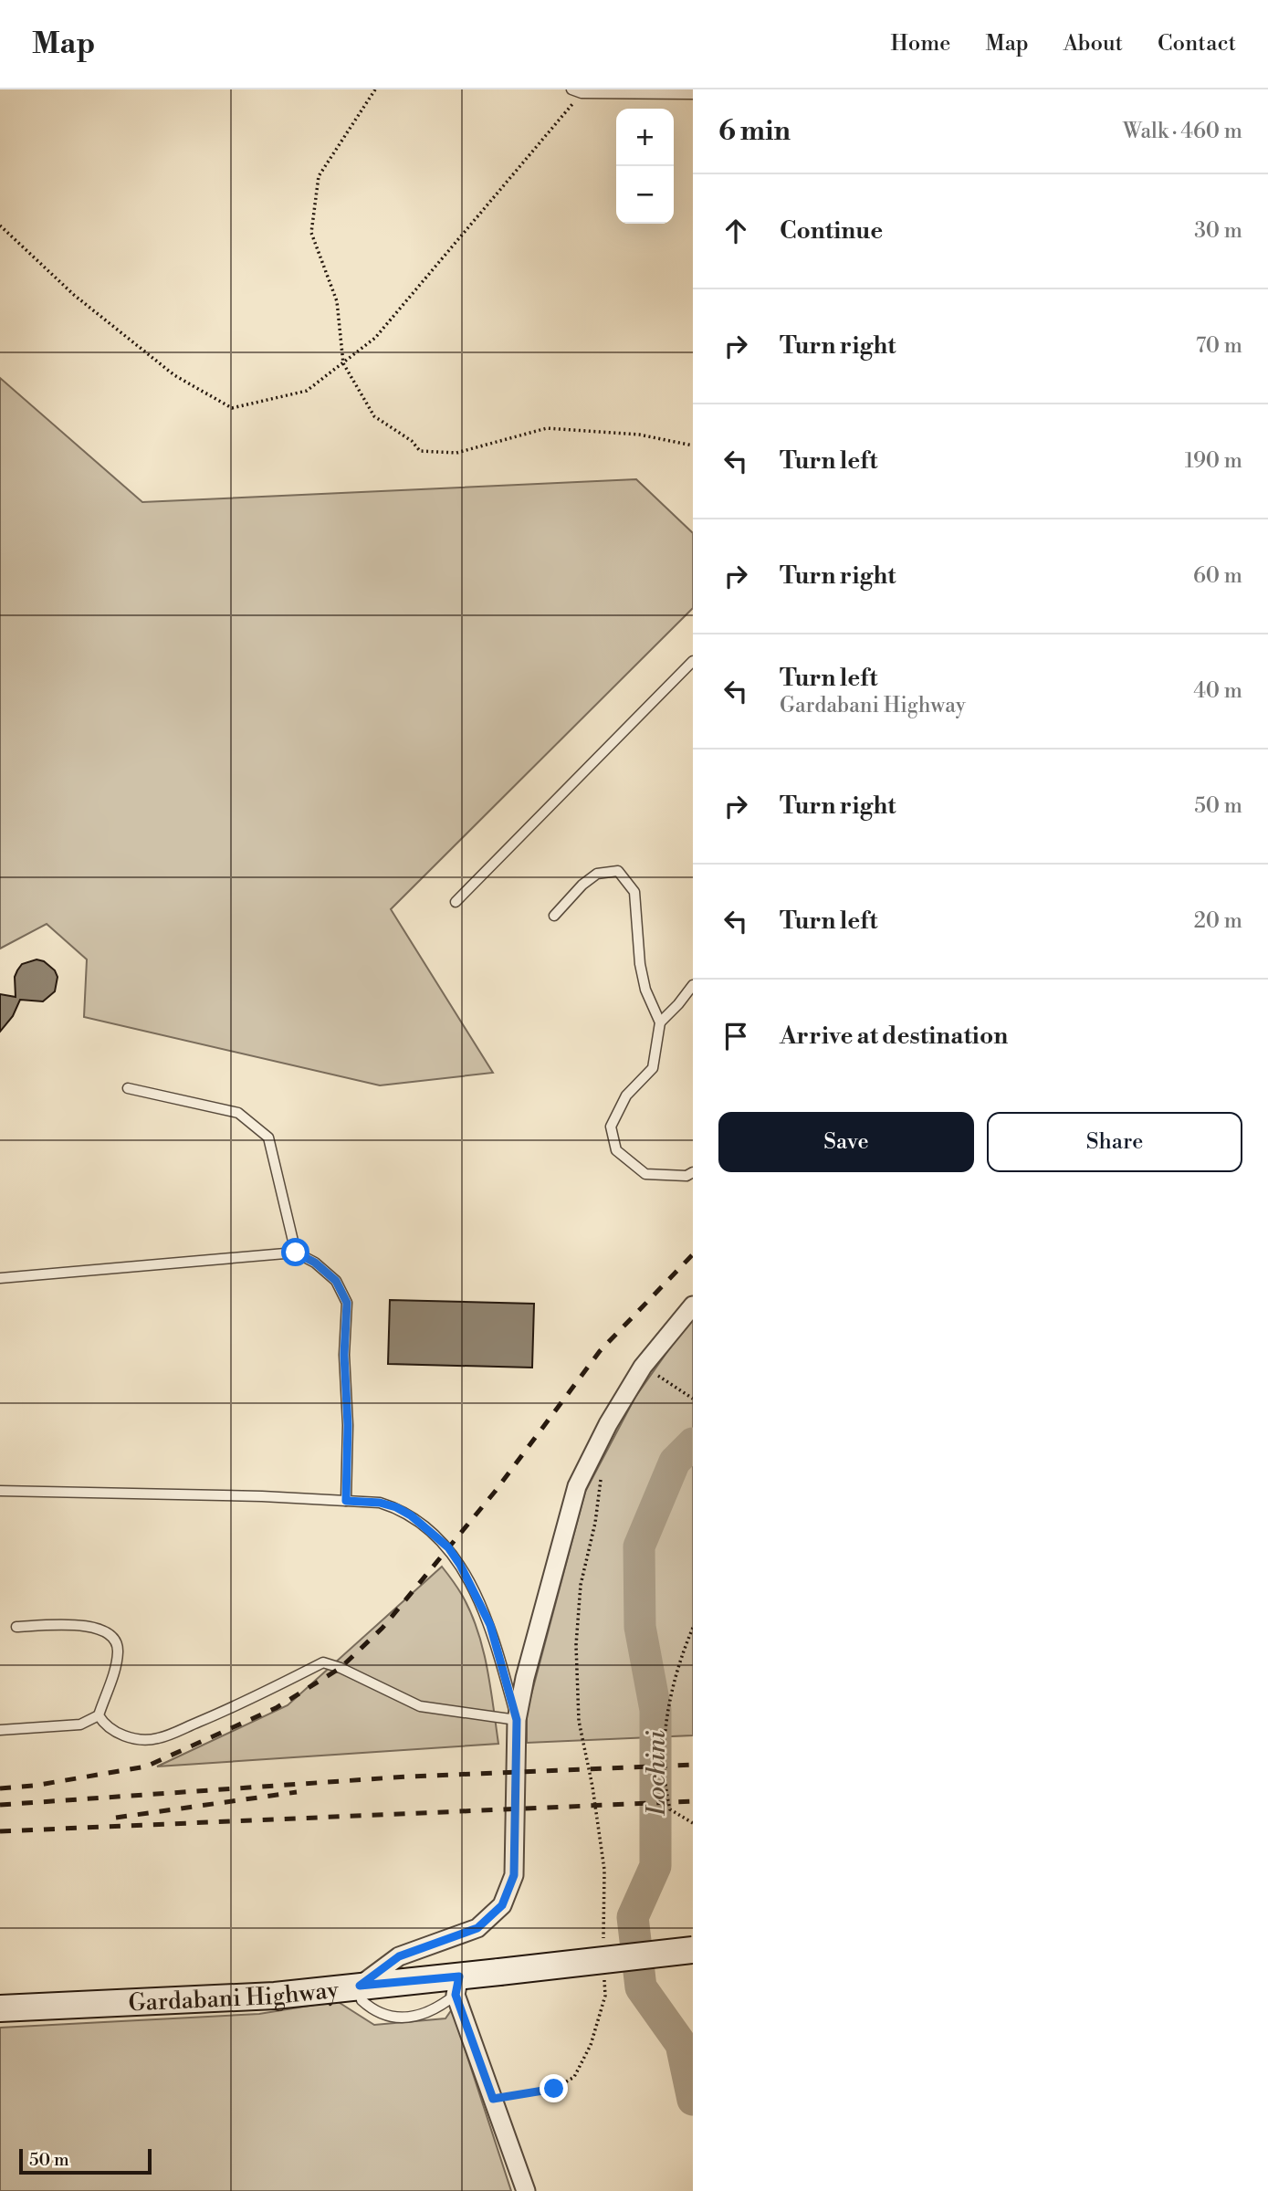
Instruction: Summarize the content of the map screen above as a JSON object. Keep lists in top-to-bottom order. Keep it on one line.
{"streets":{"main road":["Gardabani Highway"]},"water":["Lochini"],"scale_bar":"50 m","page":{"header":"Map","nav":["Home","Map","About","Contact"],"heading":["6 min","Walk · 460 m"],"map_buttons":["+","−"],"list":[["Continue","30 m"],["Turn right","70 m"],["Turn left","190 m"],["Turn right","60 m"],["Turn left","Gardabani Highway","40 m"],["Turn right","50 m"],["Turn left","20 m"],"Arrive at destination"],"buttons":["Save","Share"],"scale":"50 m"}}
